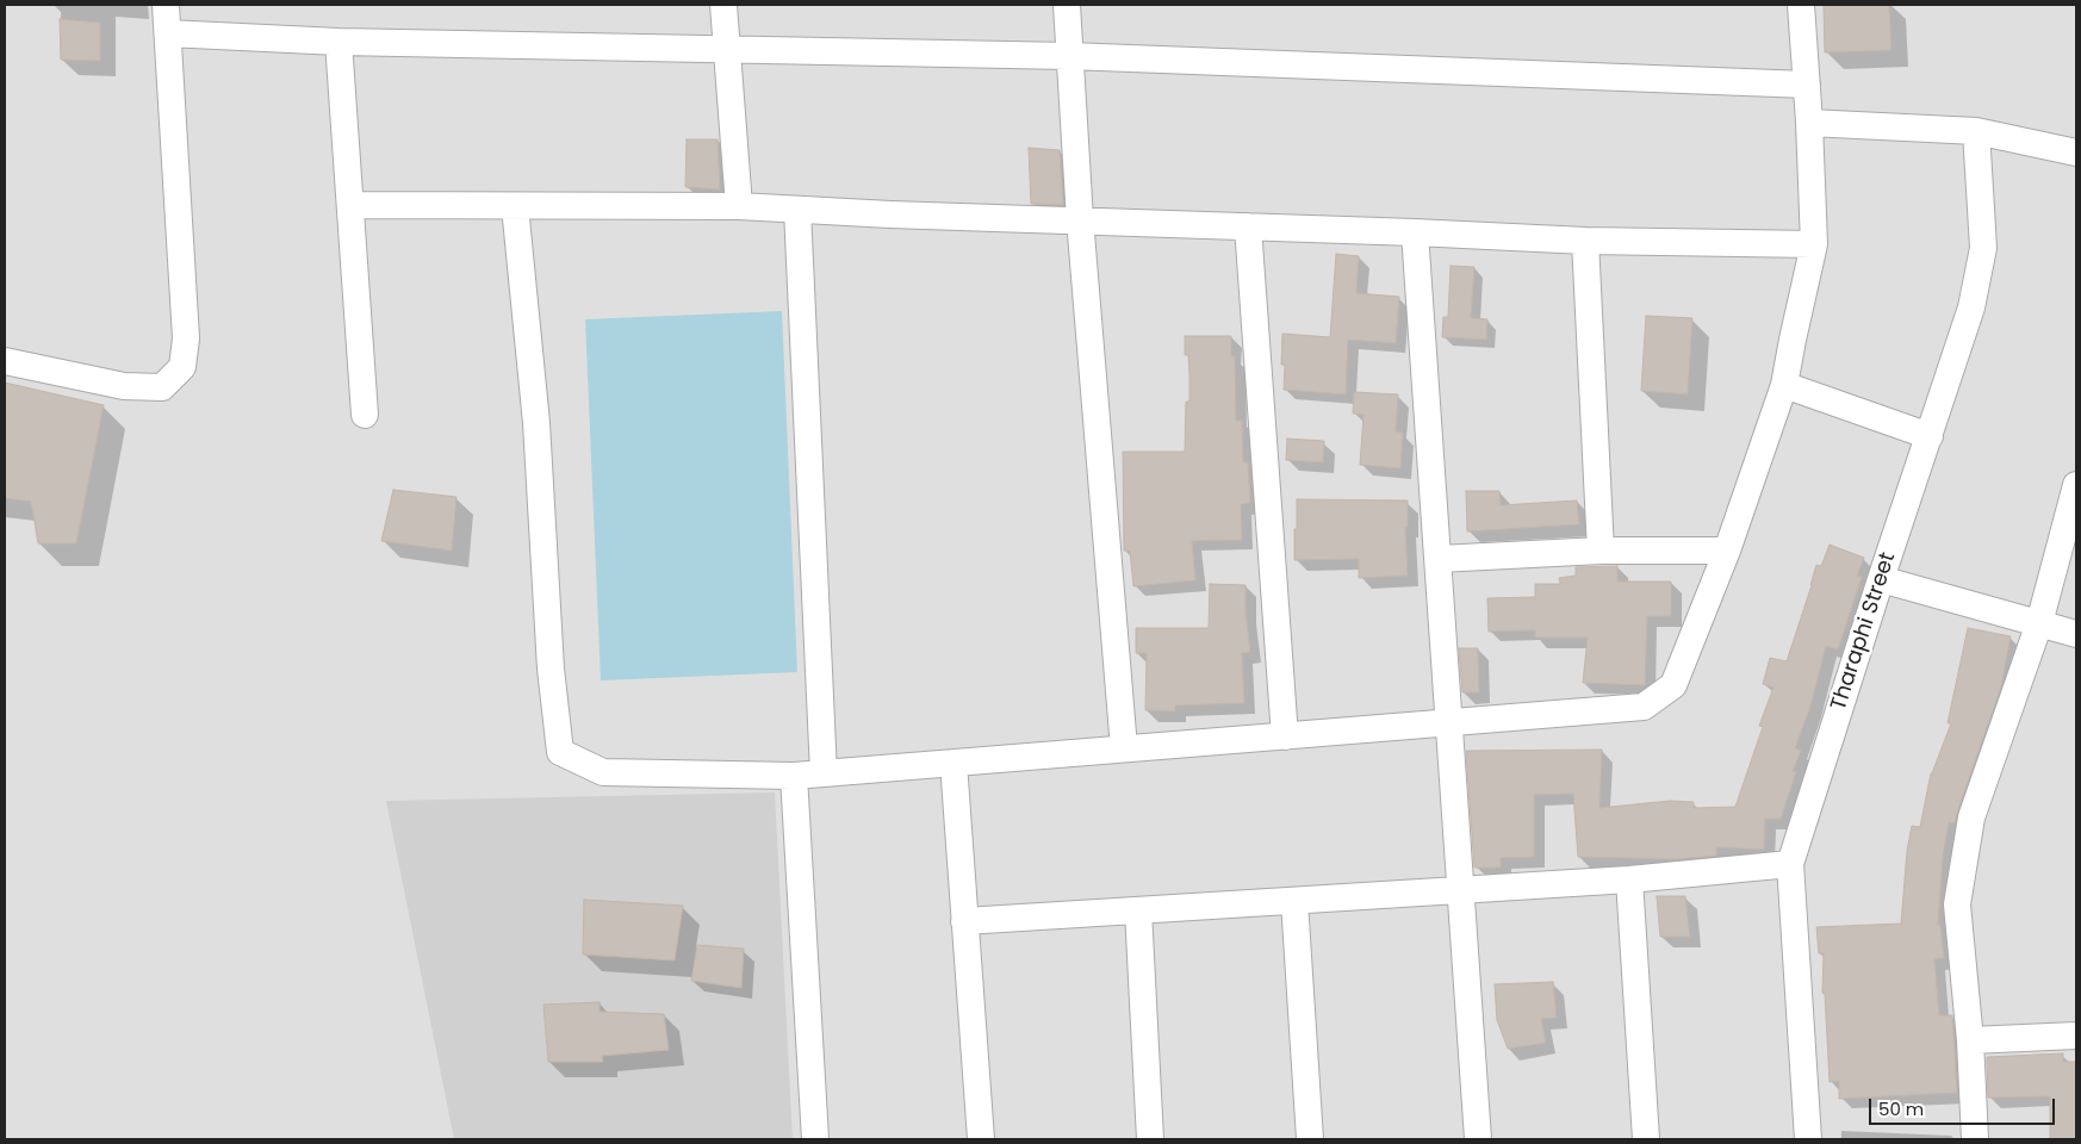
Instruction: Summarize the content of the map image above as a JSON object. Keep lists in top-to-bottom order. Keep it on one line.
{"streets":{"street":["Tharaphi Street"]},"scale_bar":"50 m"}
